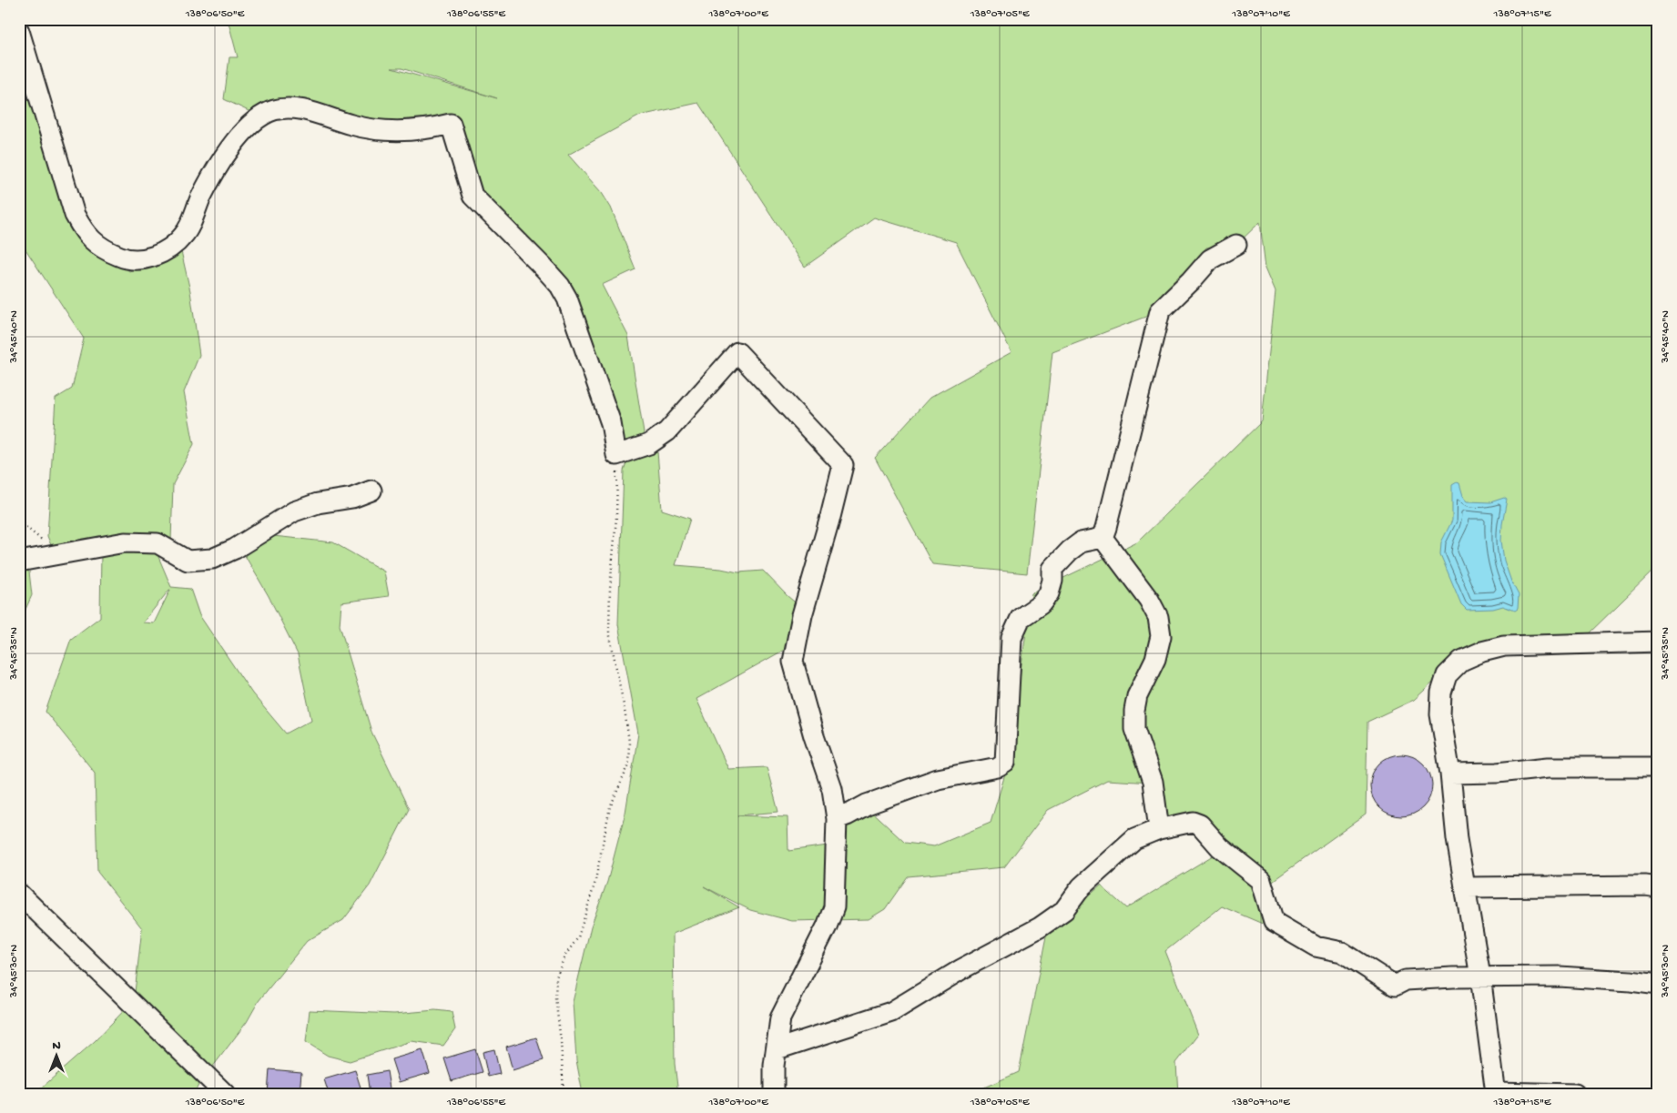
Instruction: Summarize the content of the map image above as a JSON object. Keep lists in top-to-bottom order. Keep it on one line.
{"north":"top","coordinates":["138°06'50\"E","138°06'55\"E","138°07'00\"E","138°07'05\"E","138°07'10\"E","138°07'15\"E","34°45'40\"N","34°45'35\"N","34°45'30\"N"]}
